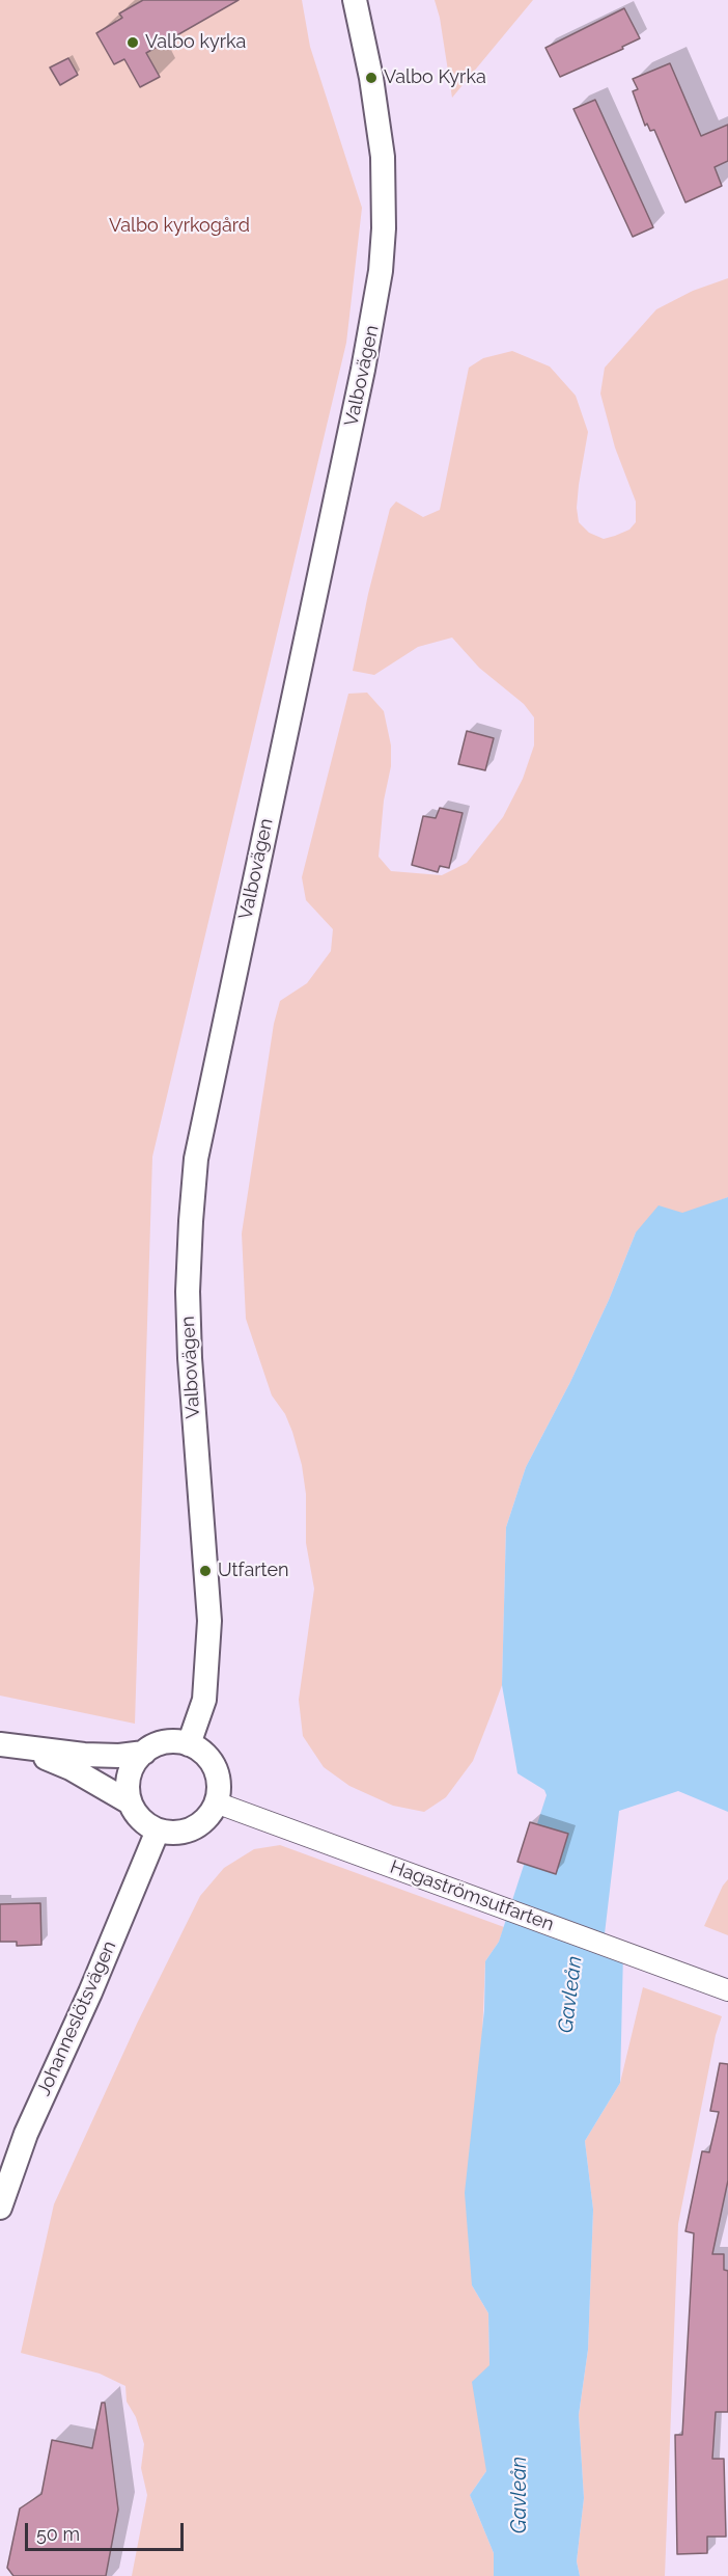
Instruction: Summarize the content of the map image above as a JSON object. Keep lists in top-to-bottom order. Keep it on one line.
{"streets":{"main road":["Valbovägen","Johanneslötsvägen"],"street":["Hagaströmsutfarten"]},"crossings":[["Valbovägen","Hagaströmsutfarten"],["Valbovägen","Johanneslötsvägen"],["Hagaströmsutfarten","Johanneslötsvägen"]],"water":["Gavleån"],"parks":["Valbo kyrkogård"],"places":["Valbo kyrka","Valbo Kyrka","Utfarten"],"scale_bar":"50 m"}
